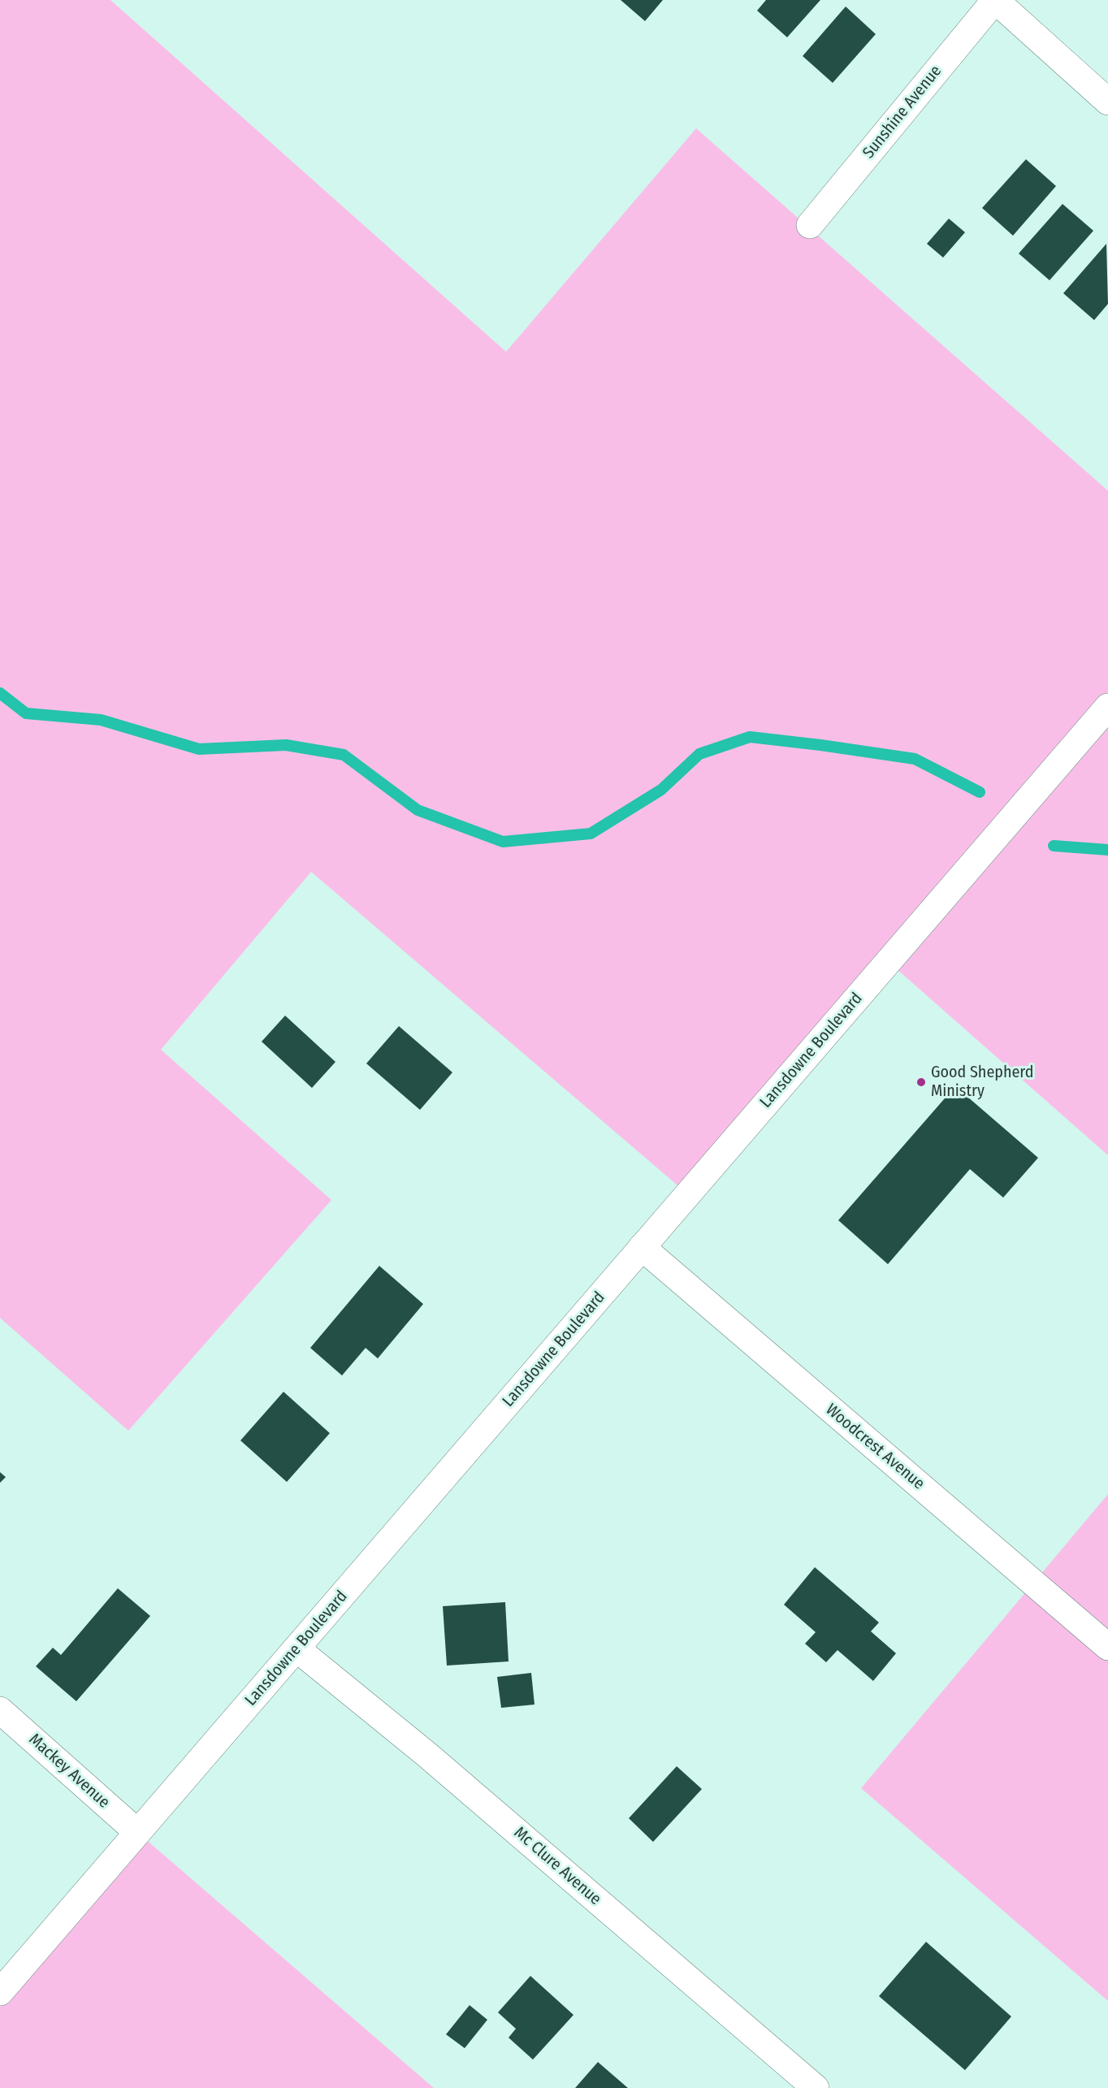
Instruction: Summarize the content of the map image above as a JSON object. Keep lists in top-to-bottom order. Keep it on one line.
{"streets":{"street":["Sunshine Avenue","Lansdowne Boulevard","Woodcrest Avenue","Mackey Avenue","Mc Clure Avenue"]},"crossings":[["Lansdowne Boulevard","Woodcrest Avenue"],["Lansdowne Boulevard","Mackey Avenue"],["Lansdowne Boulevard","Mc Clure Avenue"]],"places":["Good Shepherd Ministry"]}
